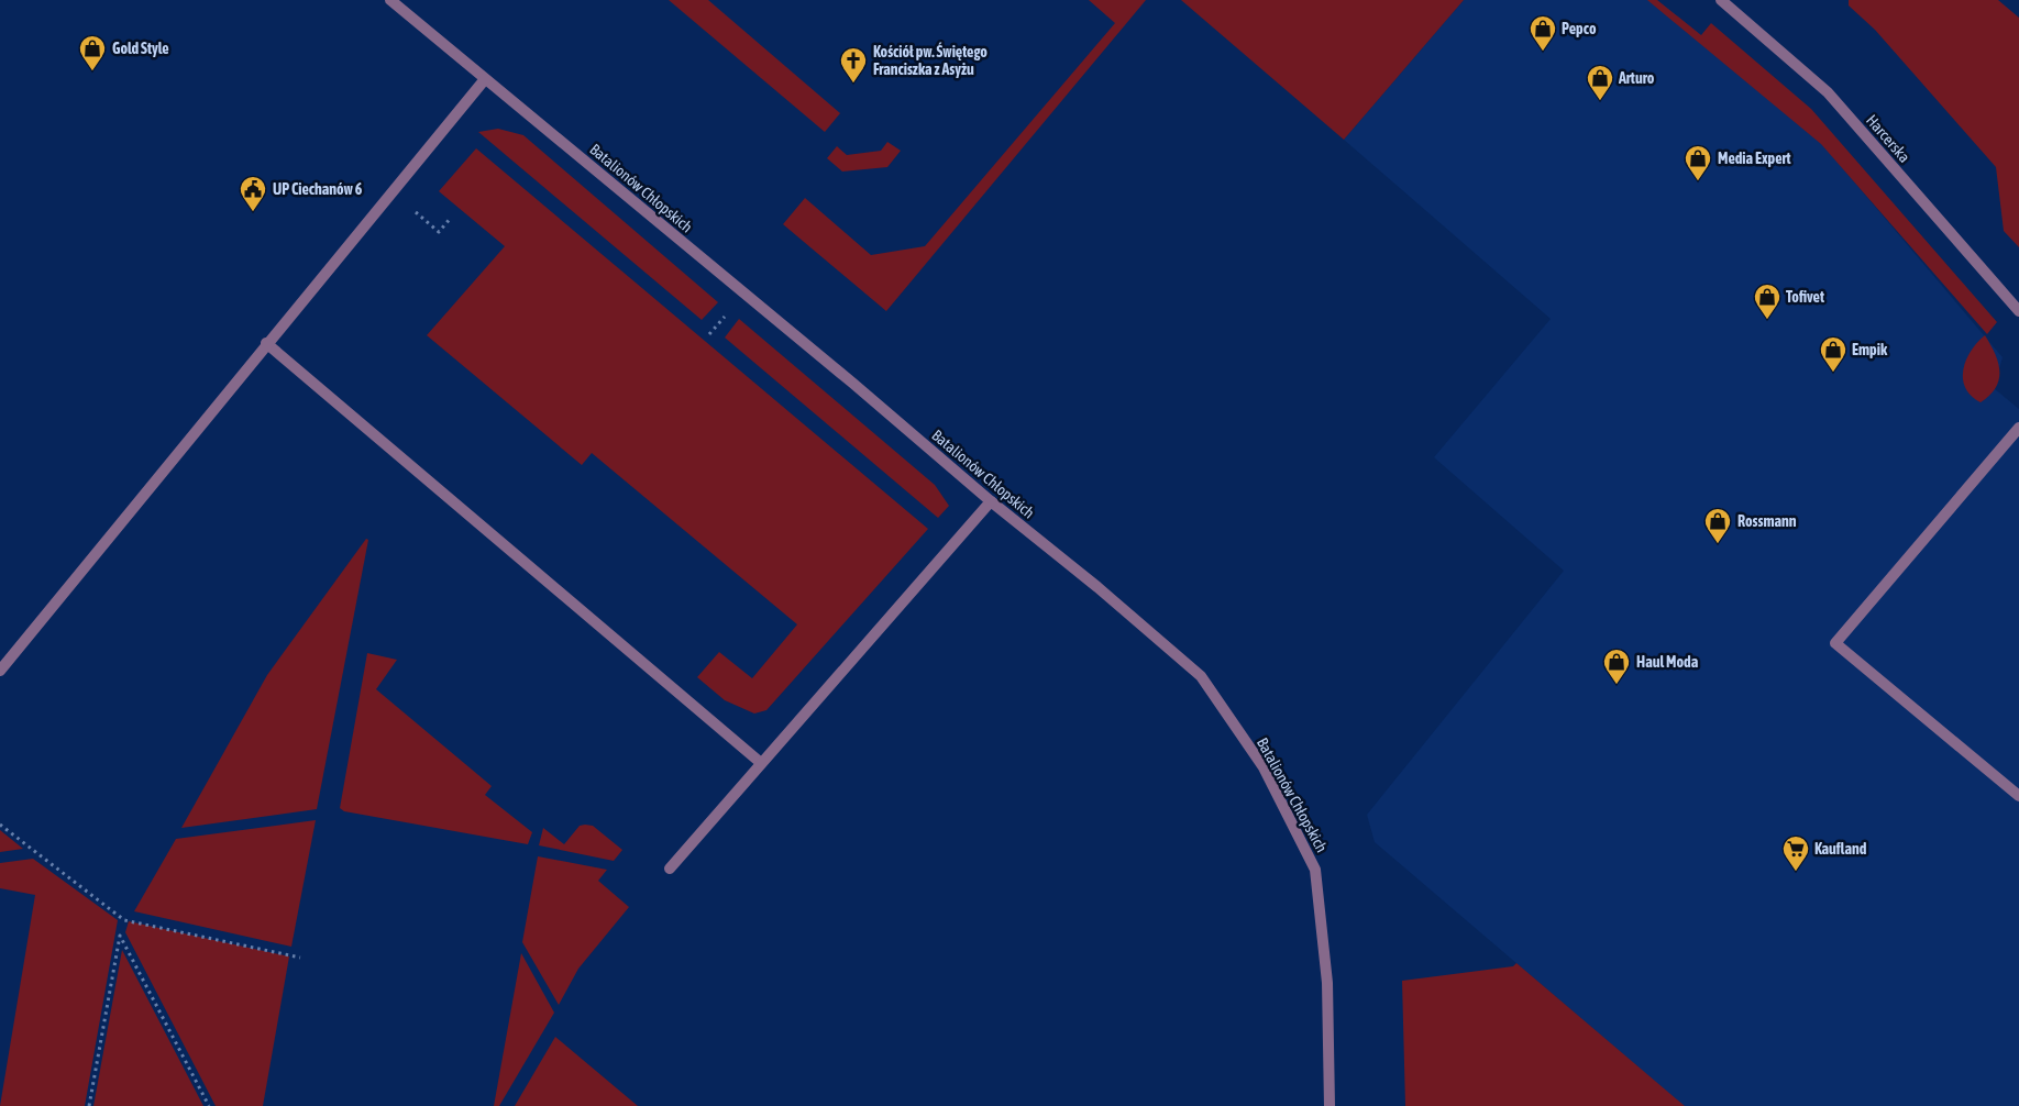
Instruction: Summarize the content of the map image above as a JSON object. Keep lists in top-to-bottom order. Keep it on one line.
{"streets":{"street":["Harcerska","Batalionów Chłopskich"]},"places":{"shop":["Pepco","Gold Style","Arturo","Media Expert","Tofivet","Empik","Rossmann","Haul Moda"],"church":["Kościół pw. Świętego Franciszka z Asyżu"],"public building":["UP Ciechanów 6"],"supermarket":["Kaufland"]}}
